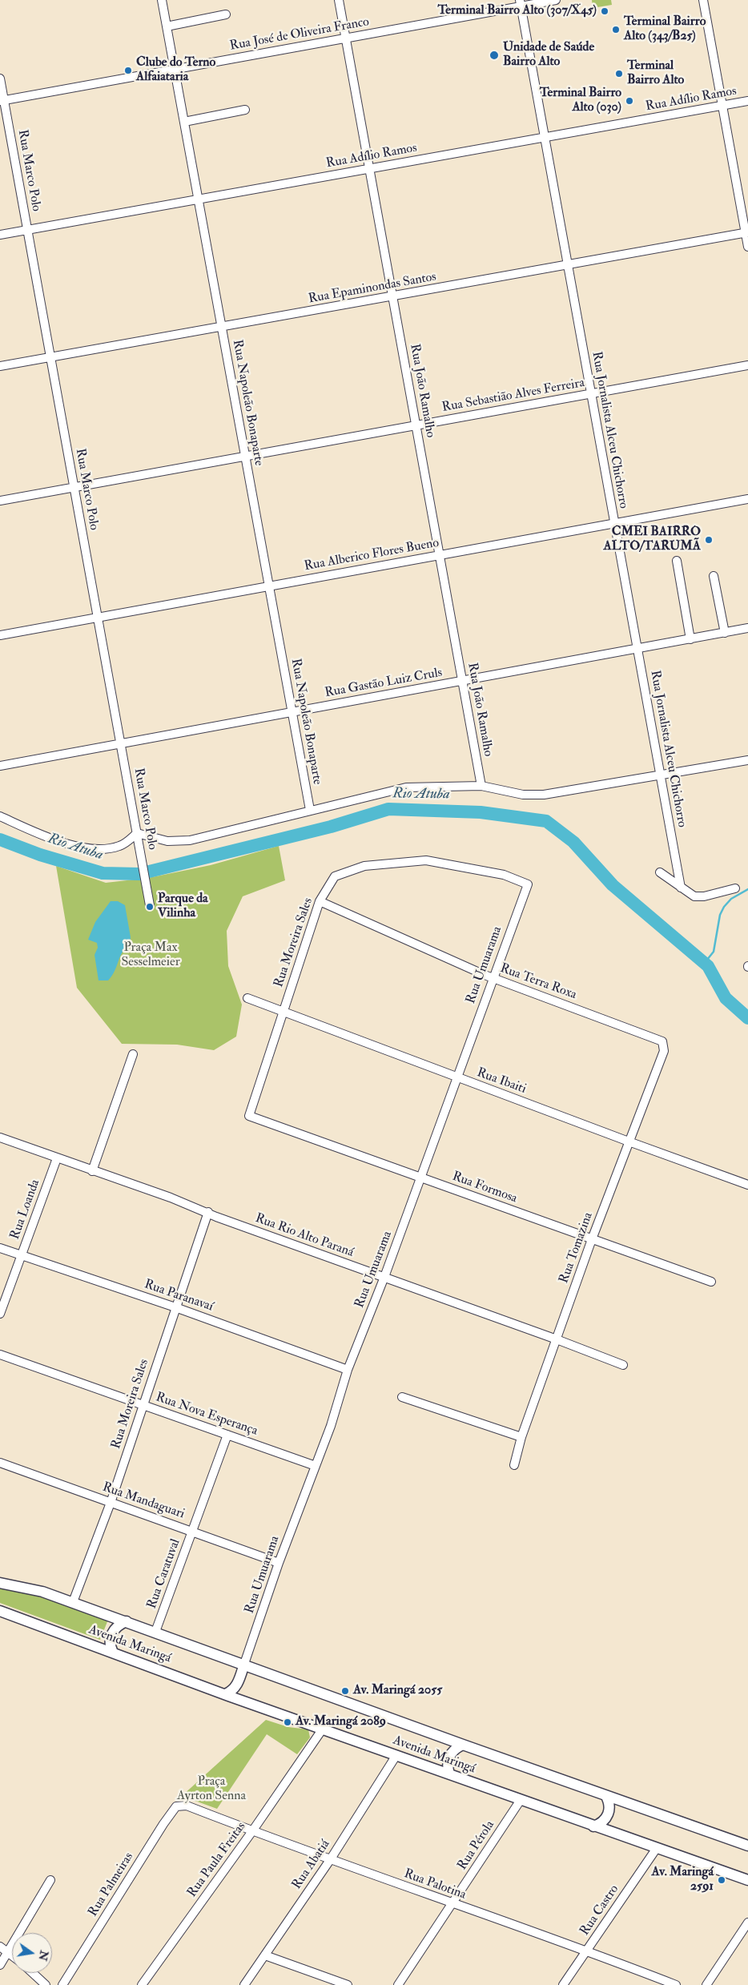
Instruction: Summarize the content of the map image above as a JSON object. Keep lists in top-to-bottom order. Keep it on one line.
{"streets":{"main road":["Avenida Maringá"],"street":["Rua José de Oliveira Franco","Rua Adílio Ramos","Rua Marco Polo","Rua Epaminondas Santos","Rua João Ramalho","Rua Sebastião Alves Ferreira","Rua Napoleão Bonaparte","Rua Jornalista Alceu Chichorro","Rua Alberico Flores Bueno","Rua Gastão Luiz Cruls","Rua Moreira Sales","Rua Umuarama","Rua Terra Roxa","Rua Ibaiti","Rua Formosa","Rua Loanda","Rua Rio Alto Paraná","Rua Tomazina","Rua Paranavaí","Rua Nova Esperança","Rua Mandaguari","Rua Caratuval","Rua Pérola","Rua Paula Freitas","Rua Abatiá","Rua Palmeiras","Rua Palotina","Rua Castro"]},"crossings":[["Rua José de Oliveira Franco","Rua Marco Polo"],["Rua José de Oliveira Franco","Rua João Ramalho"],["Rua José de Oliveira Franco","Rua Napoleão Bonaparte"],["Rua José de Oliveira Franco","Rua Jornalista Alceu Chichorro"],["Rua Adílio Ramos","Rua Marco Polo"],["Rua Adílio Ramos","Rua João Ramalho"],["Rua Adílio Ramos","Rua Napoleão Bonaparte"],["Rua Adílio Ramos","Rua Jornalista Alceu Chichorro"],["Rua Marco Polo","Rua Epaminondas Santos"],["Rua Marco Polo","Rua Sebastião Alves Ferreira"],["Rua Marco Polo","Rua Alberico Flores Bueno"],["Rua Marco Polo","Rua Gastão Luiz Cruls"],["Rua Epaminondas Santos","Rua João Ramalho"],["Rua Epaminondas Santos","Rua Napoleão Bonaparte"],["Rua Epaminondas Santos","Rua Jornalista Alceu Chichorro"],["Rua João Ramalho","Rua Sebastião Alves Ferreira"],["Rua João Ramalho","Rua Alberico Flores Bueno"],["Rua João Ramalho","Rua Gastão Luiz Cruls"],["Rua Sebastião Alves Ferreira","Rua Napoleão Bonaparte"],["Rua Sebastião Alves Ferreira","Rua Jornalista Alceu Chichorro"],["Rua Napoleão Bonaparte","Rua Alberico Flores Bueno"],["Rua Napoleão Bonaparte","Rua Gastão Luiz Cruls"],["Rua Jornalista Alceu Chichorro","Rua Alberico Flores Bueno"],["Rua Jornalista Alceu Chichorro","Rua Gastão Luiz Cruls"],["Rua Moreira Sales","Rua Umuarama"],["Rua Moreira Sales","Rua Terra Roxa"],["Rua Moreira Sales","Rua Ibaiti"],["Rua Moreira Sales","Rua Formosa"],["Rua Moreira Sales","Rua Rio Alto Paraná"],["Rua Moreira Sales","Rua Paranavaí"],["Rua Moreira Sales","Rua Nova Esperança"],["Rua Moreira Sales","Rua Mandaguari"],["Rua Moreira Sales","Avenida Maringá"],["Rua Umuarama","Rua Terra Roxa"],["Rua Umuarama","Rua Ibaiti"],["Rua Umuarama","Rua Formosa"],["Rua Umuarama","Rua Rio Alto Paraná"],["Rua Umuarama","Rua Paranavaí"],["Rua Umuarama","Rua Nova Esperança"],["Rua Umuarama","Rua Mandaguari"],["Rua Umuarama","Avenida Maringá"],["Rua Terra Roxa","Rua Tomazina"],["Rua Ibaiti","Rua Tomazina"],["Rua Formosa","Rua Tomazina"],["Rua Loanda","Rua Rio Alto Paraná"],["Rua Loanda","Rua Paranavaí"],["Rua Rio Alto Paraná","Rua Tomazina"],["Rua Nova Esperança","Rua Caratuval"],["Rua Mandaguari","Rua Caratuval"],["Rua Caratuval","Avenida Maringá"],["Avenida Maringá","Rua Pérola"],["Avenida Maringá","Rua Paula Freitas"],["Avenida Maringá","Rua Abatiá"],["Avenida Maringá","Rua Castro"],["Rua Pérola","Rua Palotina"],["Rua Paula Freitas","Rua Palotina"],["Rua Abatiá","Rua Palotina"],["Rua Palmeiras","Rua Palotina"],["Rua Palotina","Rua Castro"]],"water":["Rio Atuba"],"parks":["Praça Max Sesselmeier","Praça Ayrton Senna"],"places":["Terminal Bairro Alto (307/X45)","Terminal Bairro Alto (343/B25)","Unidade de Saúde Bairro Alto","Clube do Terno Alfaiataria","Terminal Bairro Alto","Terminal Bairro Alto (030)","CMEI BAIRRO ALTO/TARUMÃ","Parque da Vilinha","Av. Maringá 2055","Av. Maringá 2089","Av. Maringá 2591"],"north":"right"}
